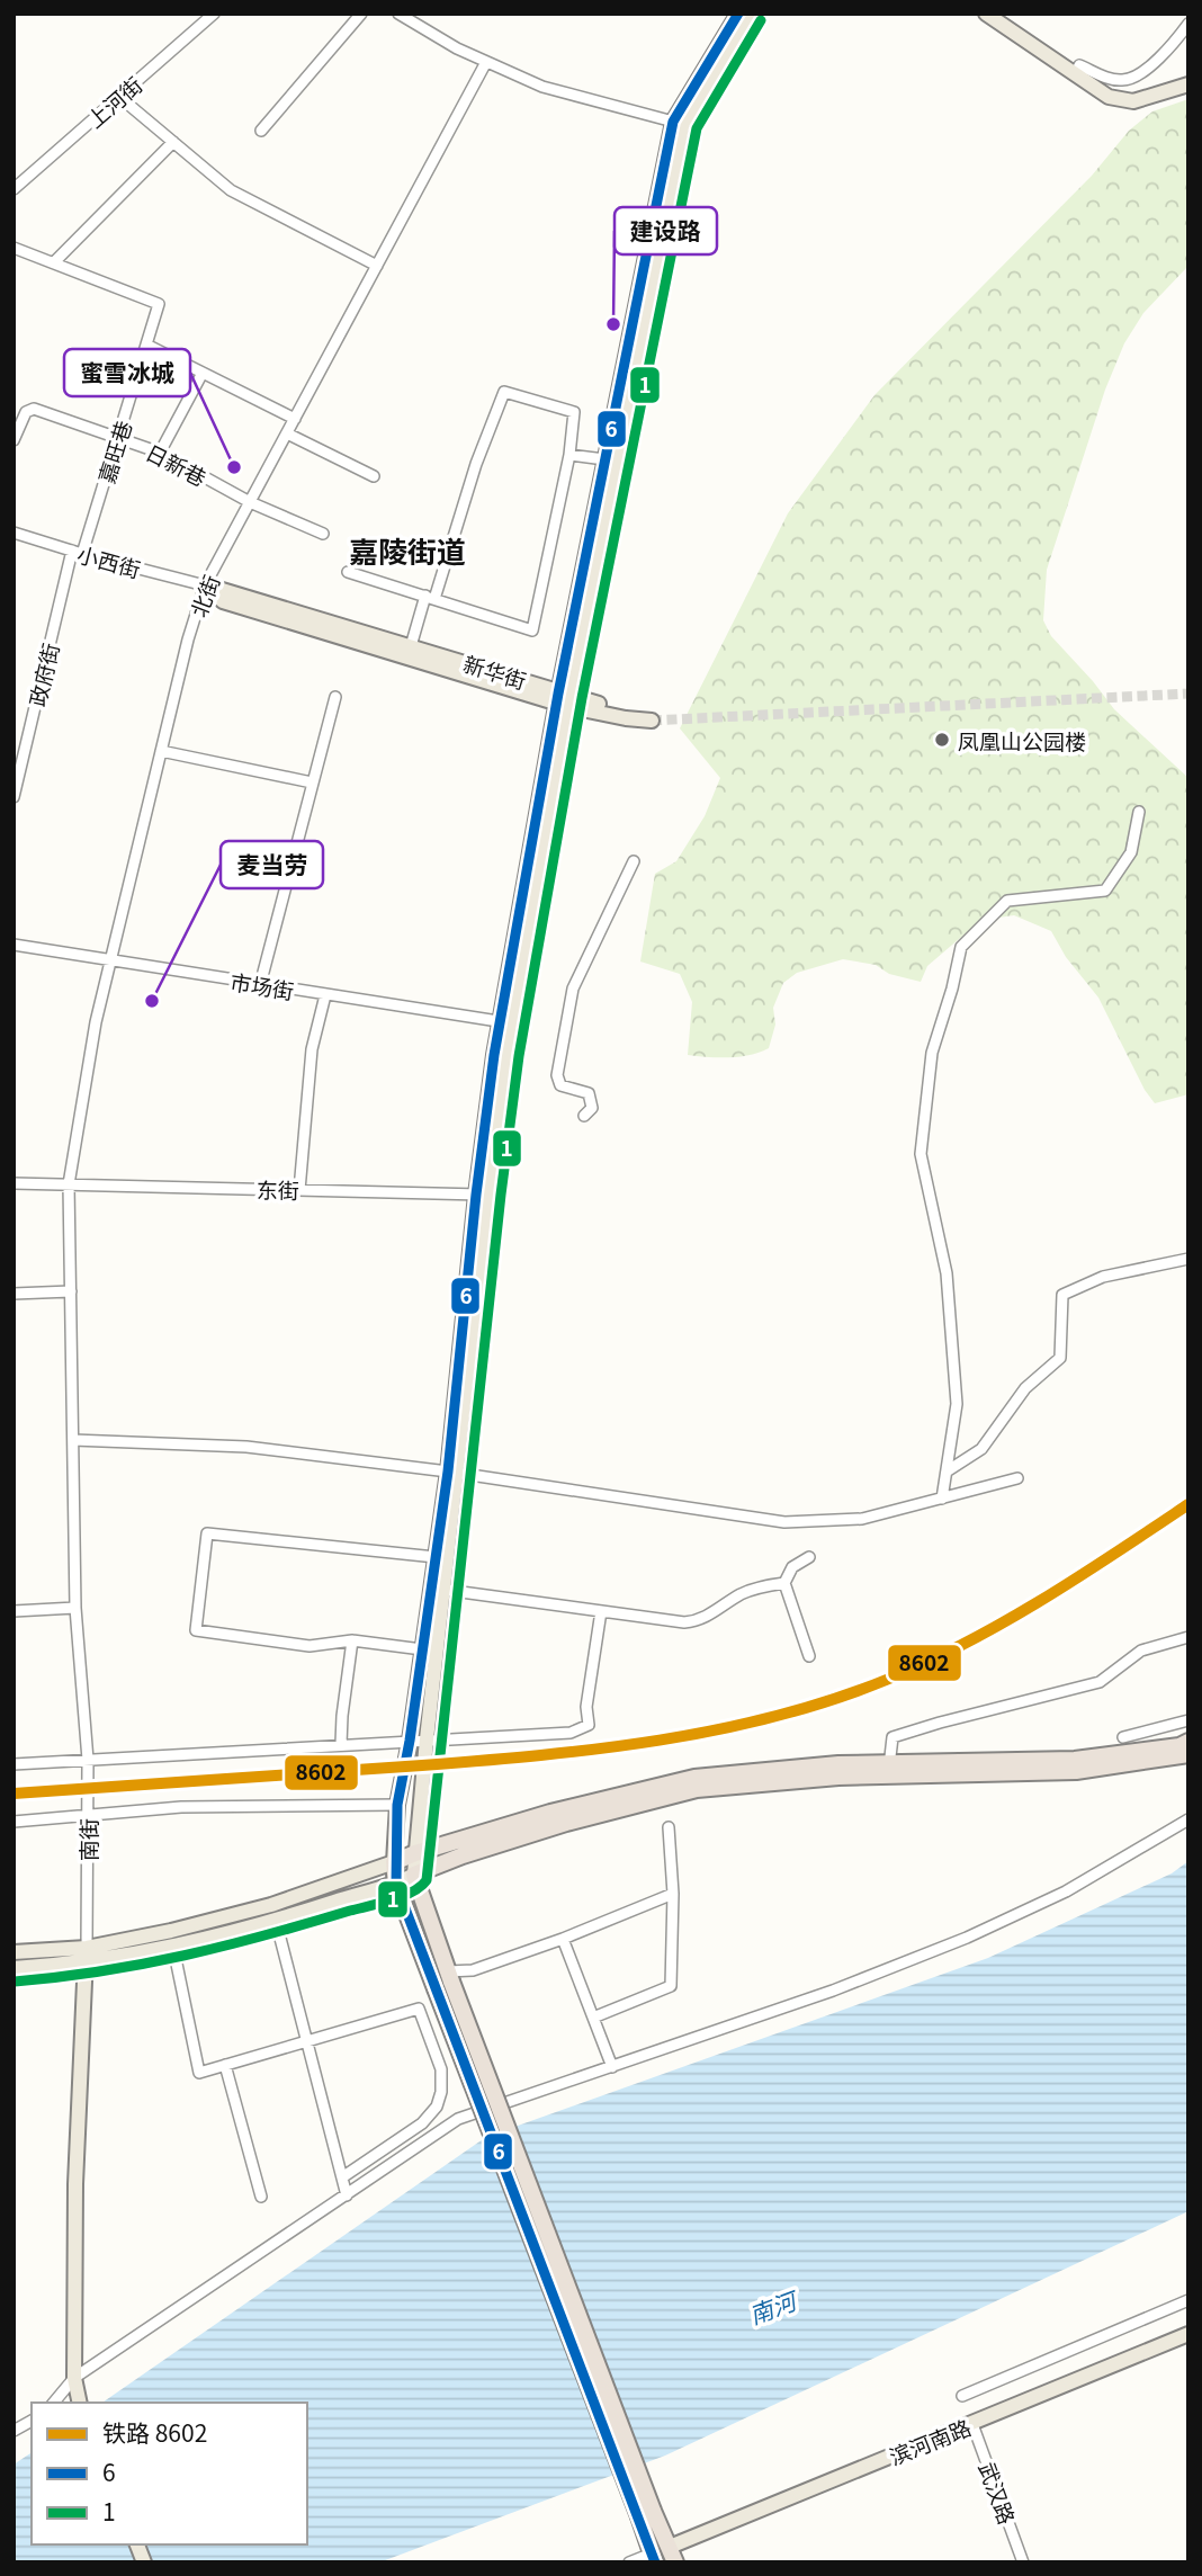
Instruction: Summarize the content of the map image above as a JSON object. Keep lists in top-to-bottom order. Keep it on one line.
{"streets":{"main road":["新华街","南街","滨河南路"],"street":["上河街","嘉旺巷","日新巷","小西街","北街","政府街","市场街","东街","武汉路"]},"crossings":[["嘉旺巷","日新巷"],["嘉旺巷","小西街"],["嘉旺巷","政府街"],["日新巷","北街"],["小西街","北街"],["小西街","新华街"],["小西街","政府街"],["北街","新华街"],["北街","市场街"],["北街","东街"],["北街","南街"],["东街","南街"],["滨河南路","武汉路"]],"districts":["嘉陵街道"],"water":["南河"],"places":["建设路","蜜雪冰城","凤凰山公园楼","麦当劳"],"lines":["transit line 6","transit line 1","rail line 8602"],"legend":["铁路 8602","6","1"]}
